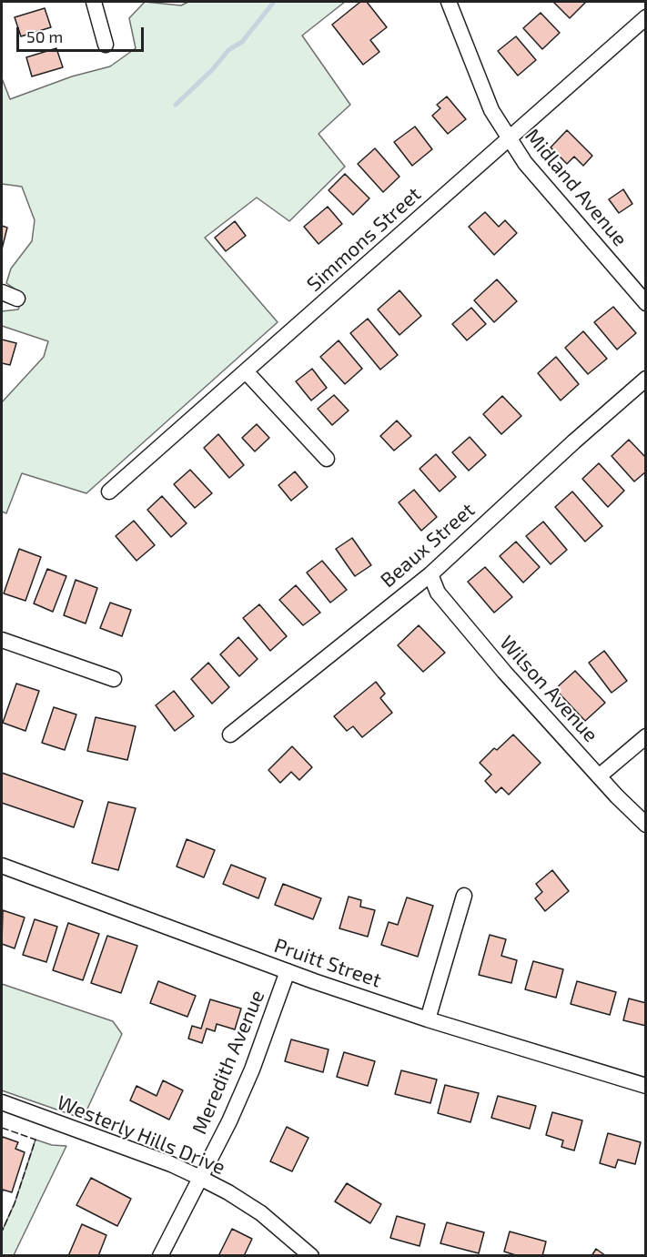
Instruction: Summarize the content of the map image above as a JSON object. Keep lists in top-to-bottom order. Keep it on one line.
{"streets":{"street":["Midland Avenue","Simmons Street","Beaux Street","Wilson Avenue","Pruitt Street","Meredith Avenue","Westerly Hills Drive"]},"crossings":[["Midland Avenue","Simmons Street"],["Beaux Street","Wilson Avenue"],["Pruitt Street","Meredith Avenue"],["Meredith Avenue","Westerly Hills Drive"]],"scale_bar":"50 m"}
